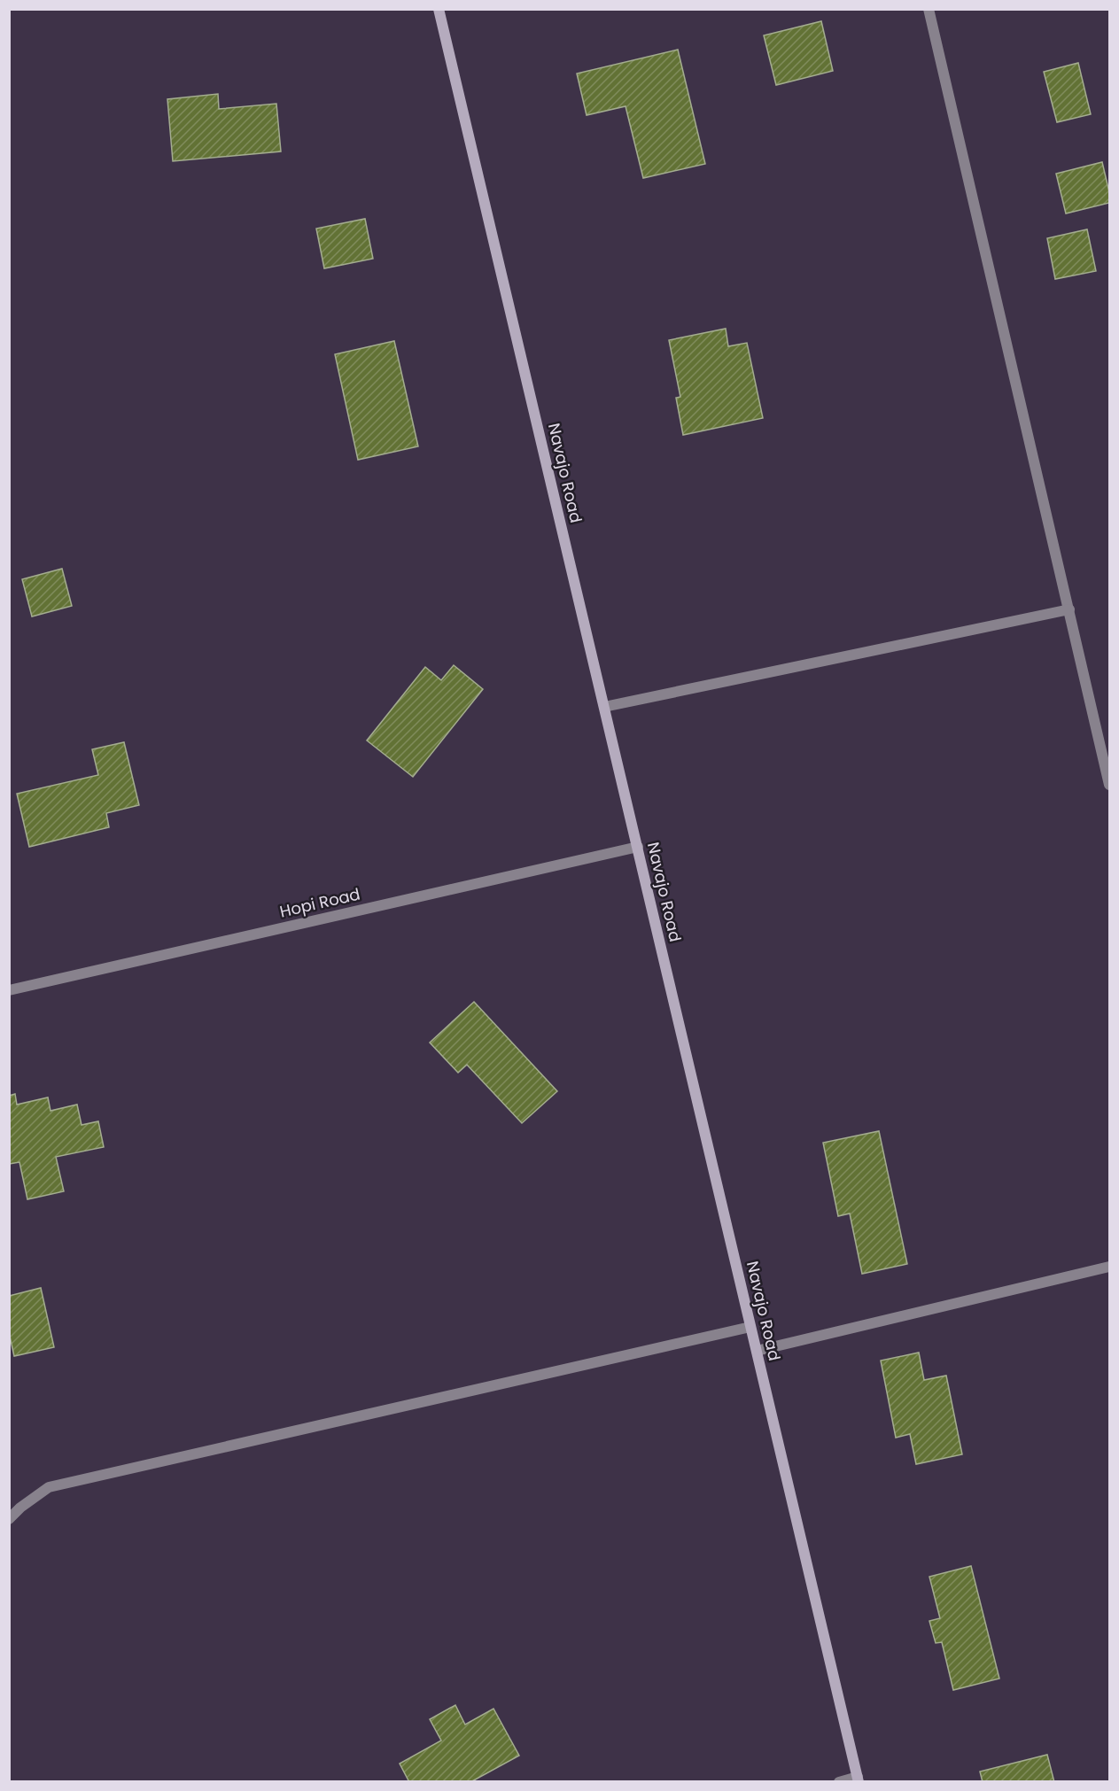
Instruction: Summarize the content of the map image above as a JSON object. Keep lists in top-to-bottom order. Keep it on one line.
{"streets":{"main road":["Navajo Road"],"street":["Hopi Road"]},"crossings":[["Navajo Road","Hopi Road"]]}
